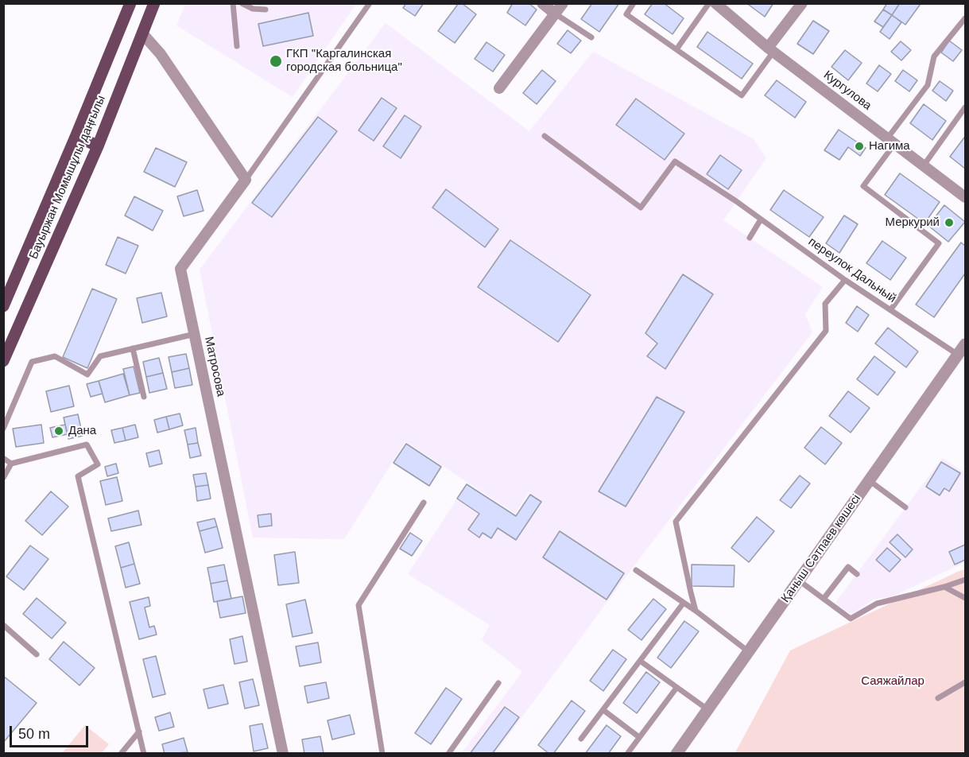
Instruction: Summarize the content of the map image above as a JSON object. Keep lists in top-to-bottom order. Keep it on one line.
{"streets":{"main road":["Бауыржан Момышұлы даңғылы"],"street":["Кургулова","Матросова","Қаныш Сәтпаев көшесі"],"lane":["переулок Дальный"]},"crossings":[["переулок Дальный","Қаныш Сәтпаев көшесі"]],"parks":["Саяжайлар"],"places":["ГКП \"Каргалинская городская больница\"","Нагима","Меркурий","Дана"],"scale_bar":"50 m"}
